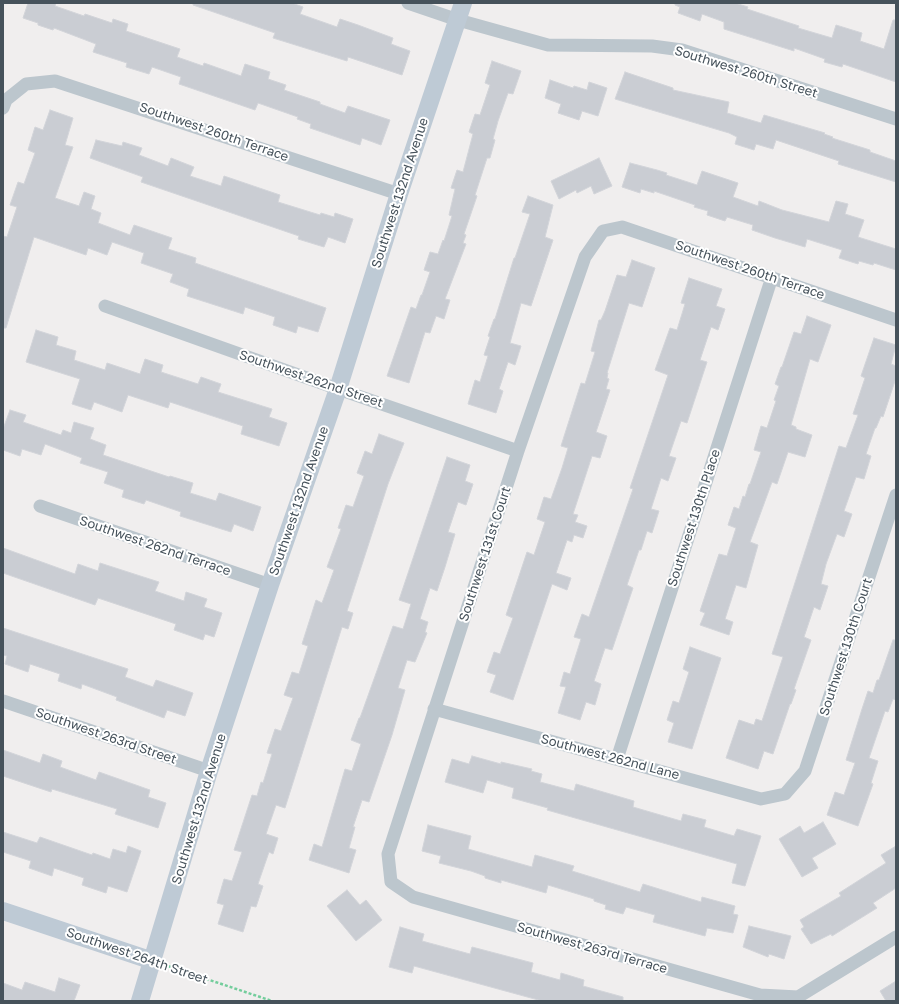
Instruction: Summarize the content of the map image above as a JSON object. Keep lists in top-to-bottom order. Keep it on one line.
{"streets":{"street":["Southwest 260th Street","Southwest 260th Terrace","Southwest 132nd Avenue","Southwest 262nd Street","Southwest 130th Place","Southwest 262nd Terrace","Southwest 131st Court","Southwest 130th Court","Southwest 263rd Street","Southwest 262nd Lane","Southwest 263rd Terrace","Southwest 264th Street"]},"crossings":[["Southwest 260th Street","Southwest 132nd Avenue"],["Southwest 260th Terrace","Southwest 132nd Avenue"],["Southwest 260th Terrace","Southwest 130th Place"],["Southwest 260th Terrace","Southwest 131st Court"],["Southwest 132nd Avenue","Southwest 262nd Street"],["Southwest 132nd Avenue","Southwest 262nd Terrace"],["Southwest 132nd Avenue","Southwest 263rd Street"],["Southwest 132nd Avenue","Southwest 264th Street"],["Southwest 262nd Street","Southwest 131st Court"],["Southwest 130th Place","Southwest 262nd Lane"],["Southwest 131st Court","Southwest 262nd Lane"],["Southwest 131st Court","Southwest 263rd Terrace"],["Southwest 130th Court","Southwest 262nd Lane"]]}
